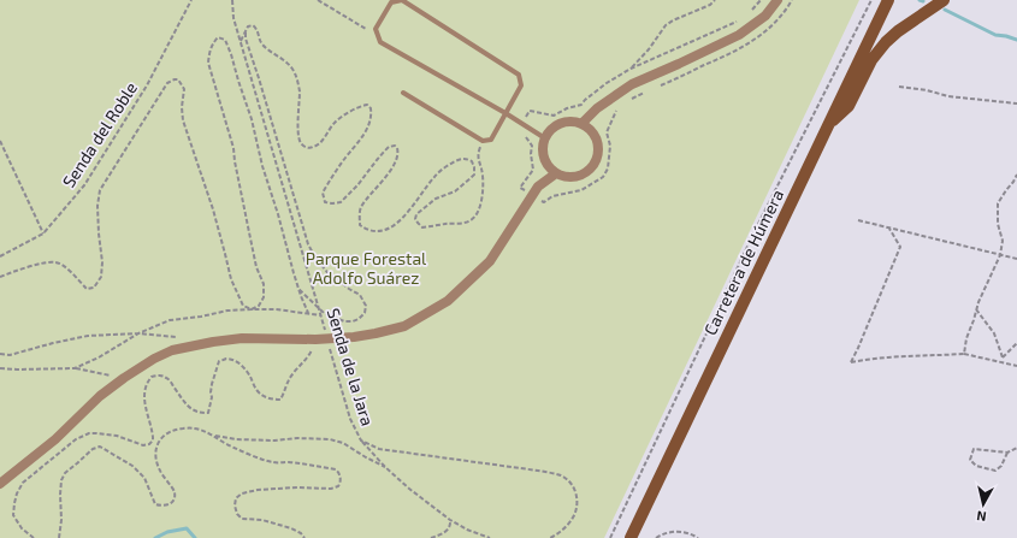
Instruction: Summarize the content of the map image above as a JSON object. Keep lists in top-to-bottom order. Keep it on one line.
{"streets":{"main road":["Carretera de Húmera"],"path":["Senda del Roble","Senda de la Jara"]},"parks":["Parque Forestal Adolfo Suárez"],"north":"bottom"}
